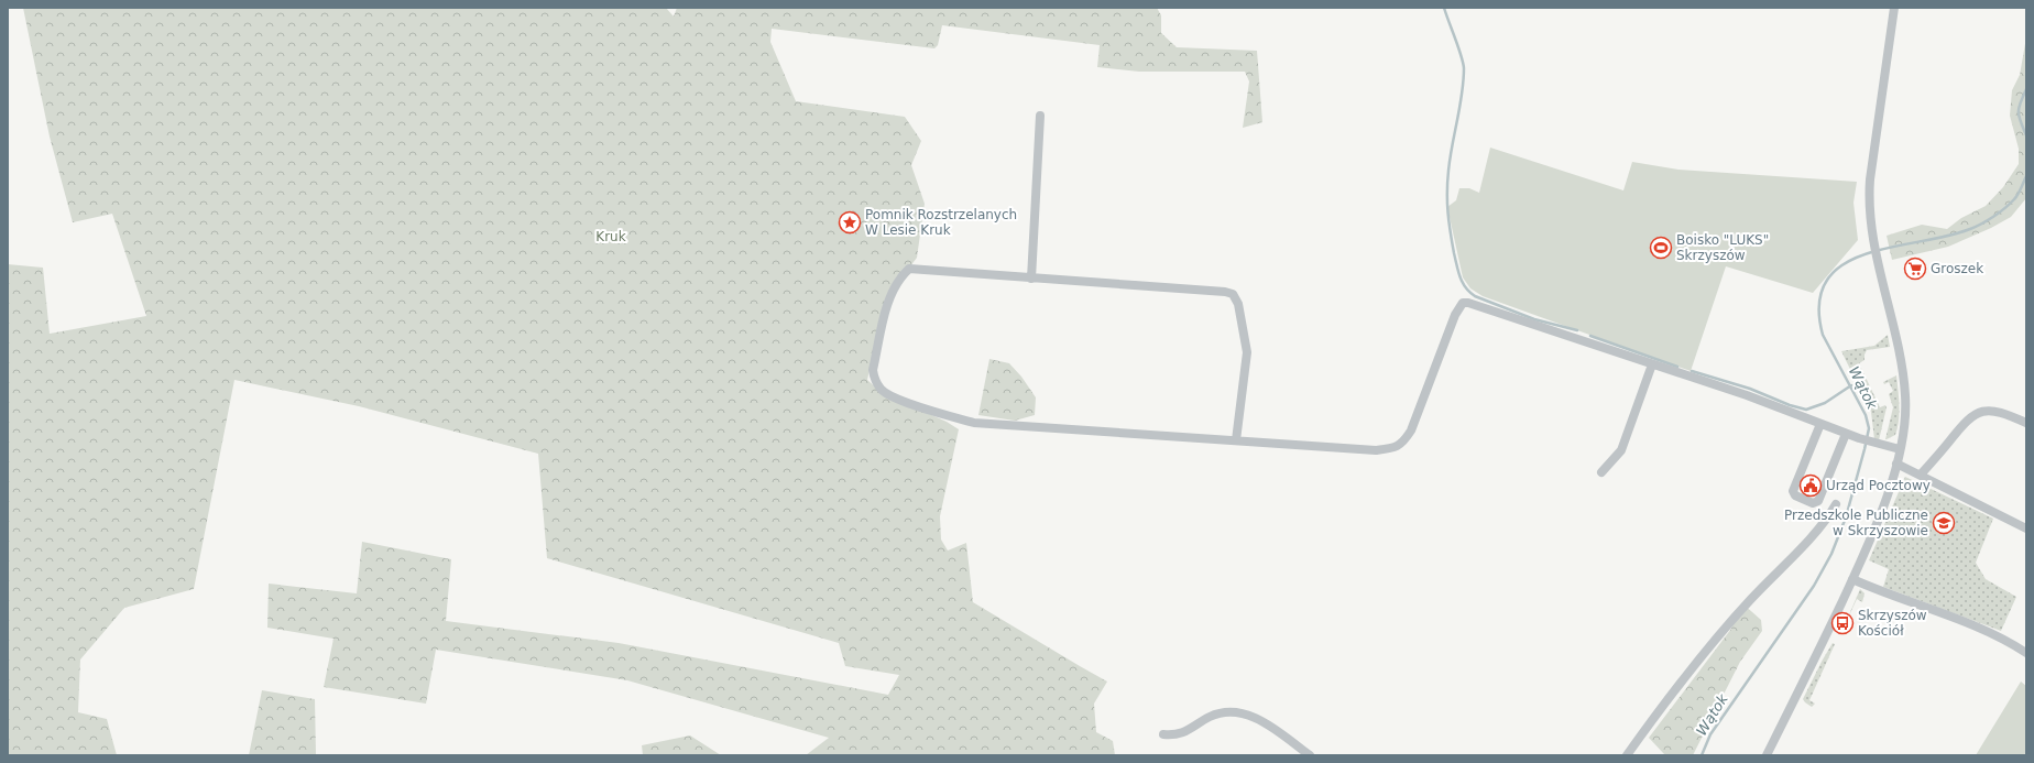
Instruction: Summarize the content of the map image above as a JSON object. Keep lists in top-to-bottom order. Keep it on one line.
{"water":["Wątok"],"parks":["Kruk"],"places":{"place":["Pomnik Rozstrzelanych W Lesie Kruk"],"sports":["Boisko \"LUKS\" Skrzyszów"],"supermarket":["Groszek"],"public building":["Urząd Pocztowy"],"school or university":["Przedszkole Publiczne w Skrzyszowie"],"bus stop":["Skrzyszów Kościół"]}}
